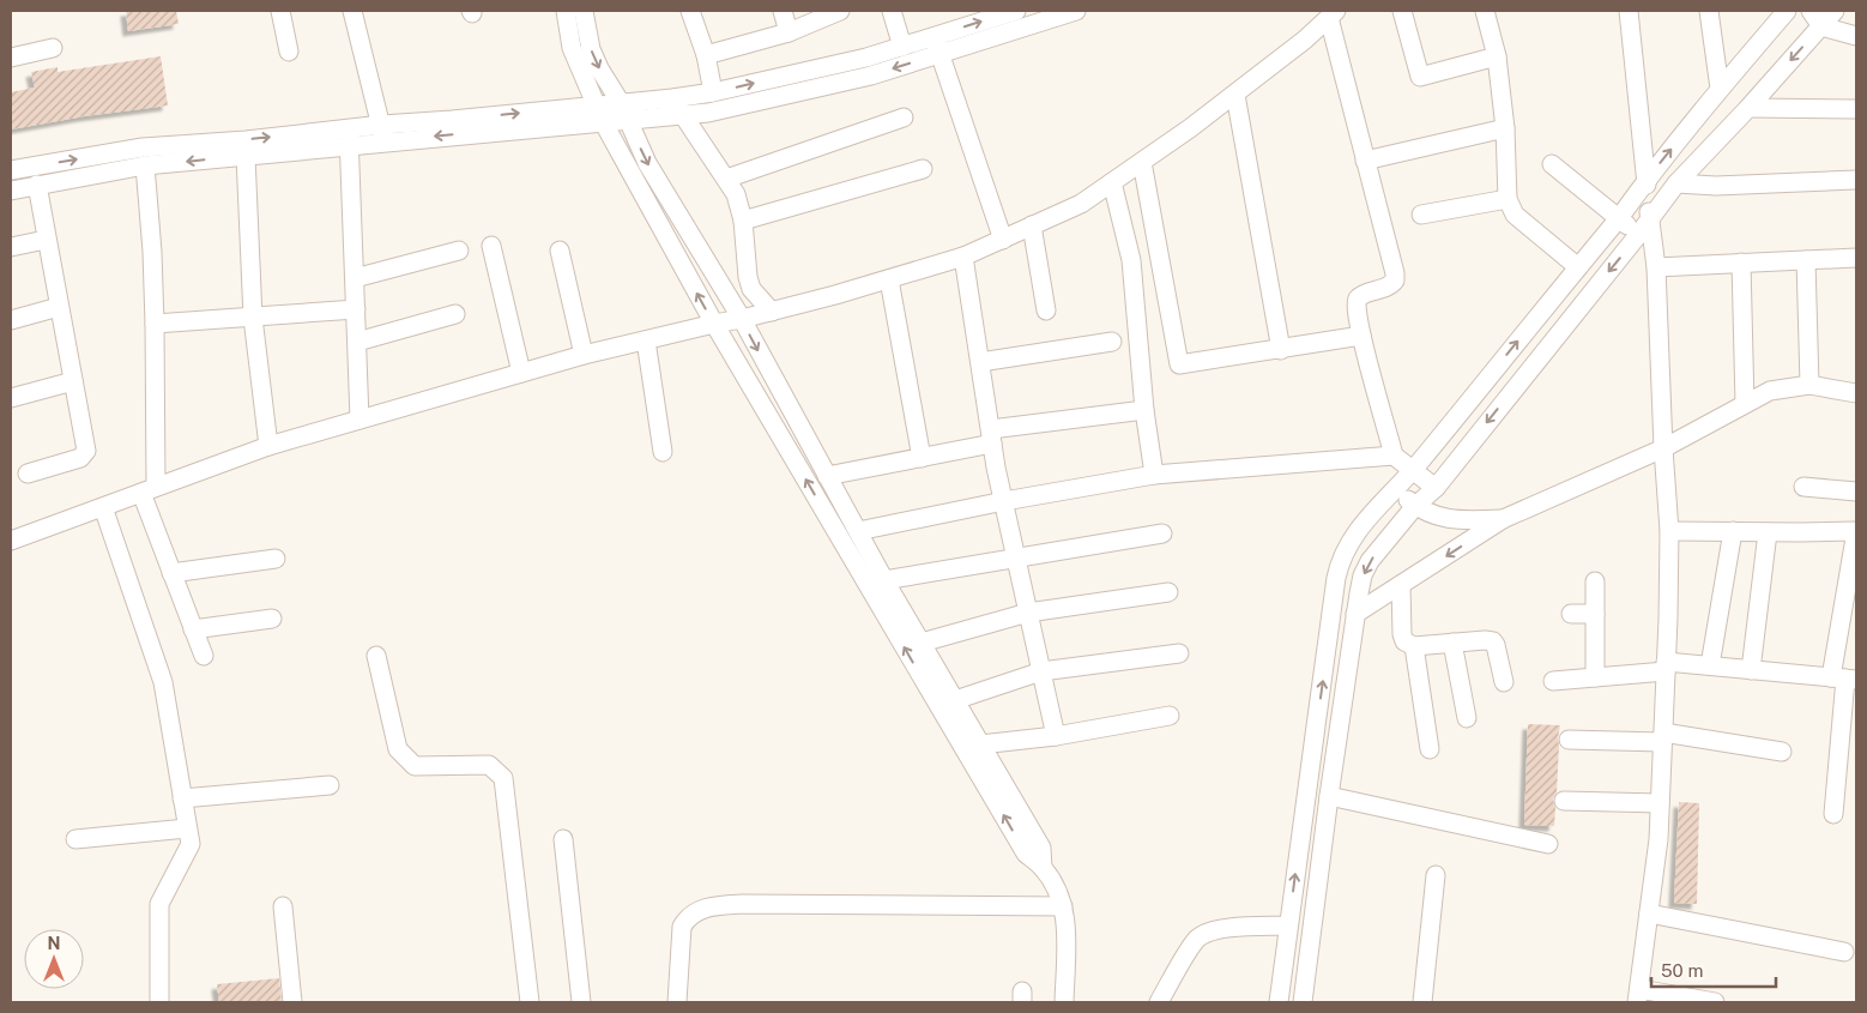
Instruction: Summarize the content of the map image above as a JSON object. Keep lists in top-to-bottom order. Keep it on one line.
{"scale_bar":"50 m","north":"top"}
